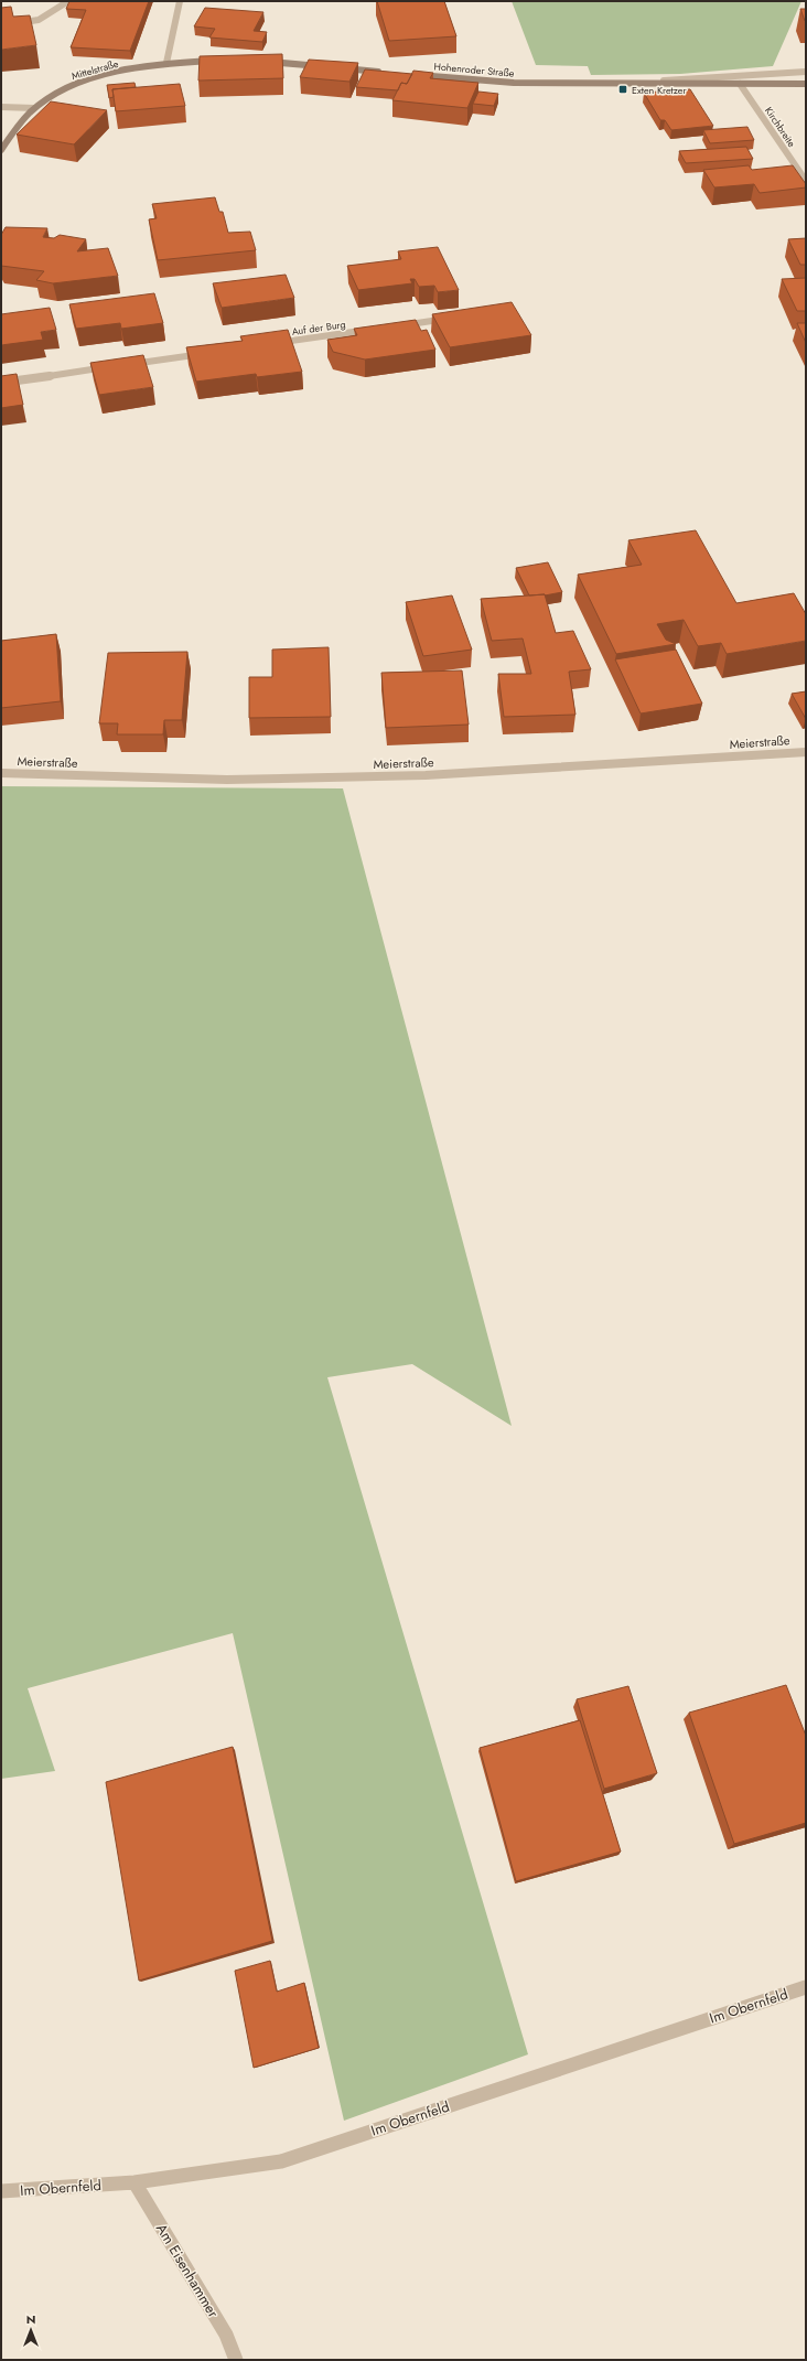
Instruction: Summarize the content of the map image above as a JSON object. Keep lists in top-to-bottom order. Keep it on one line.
{"streets":{"main road":["Mittelstraße","Hohenroder Straße"],"street":["Kirchbreite","Auf der Burg","Meierstraße","Im Obernfeld","Am Eisenhammer"]},"crossings":[["Hohenroder Straße","Kirchbreite"],["Im Obernfeld","Am Eisenhammer"]],"places":{"transit":["Exten Kretzer"]},"north":"top"}
